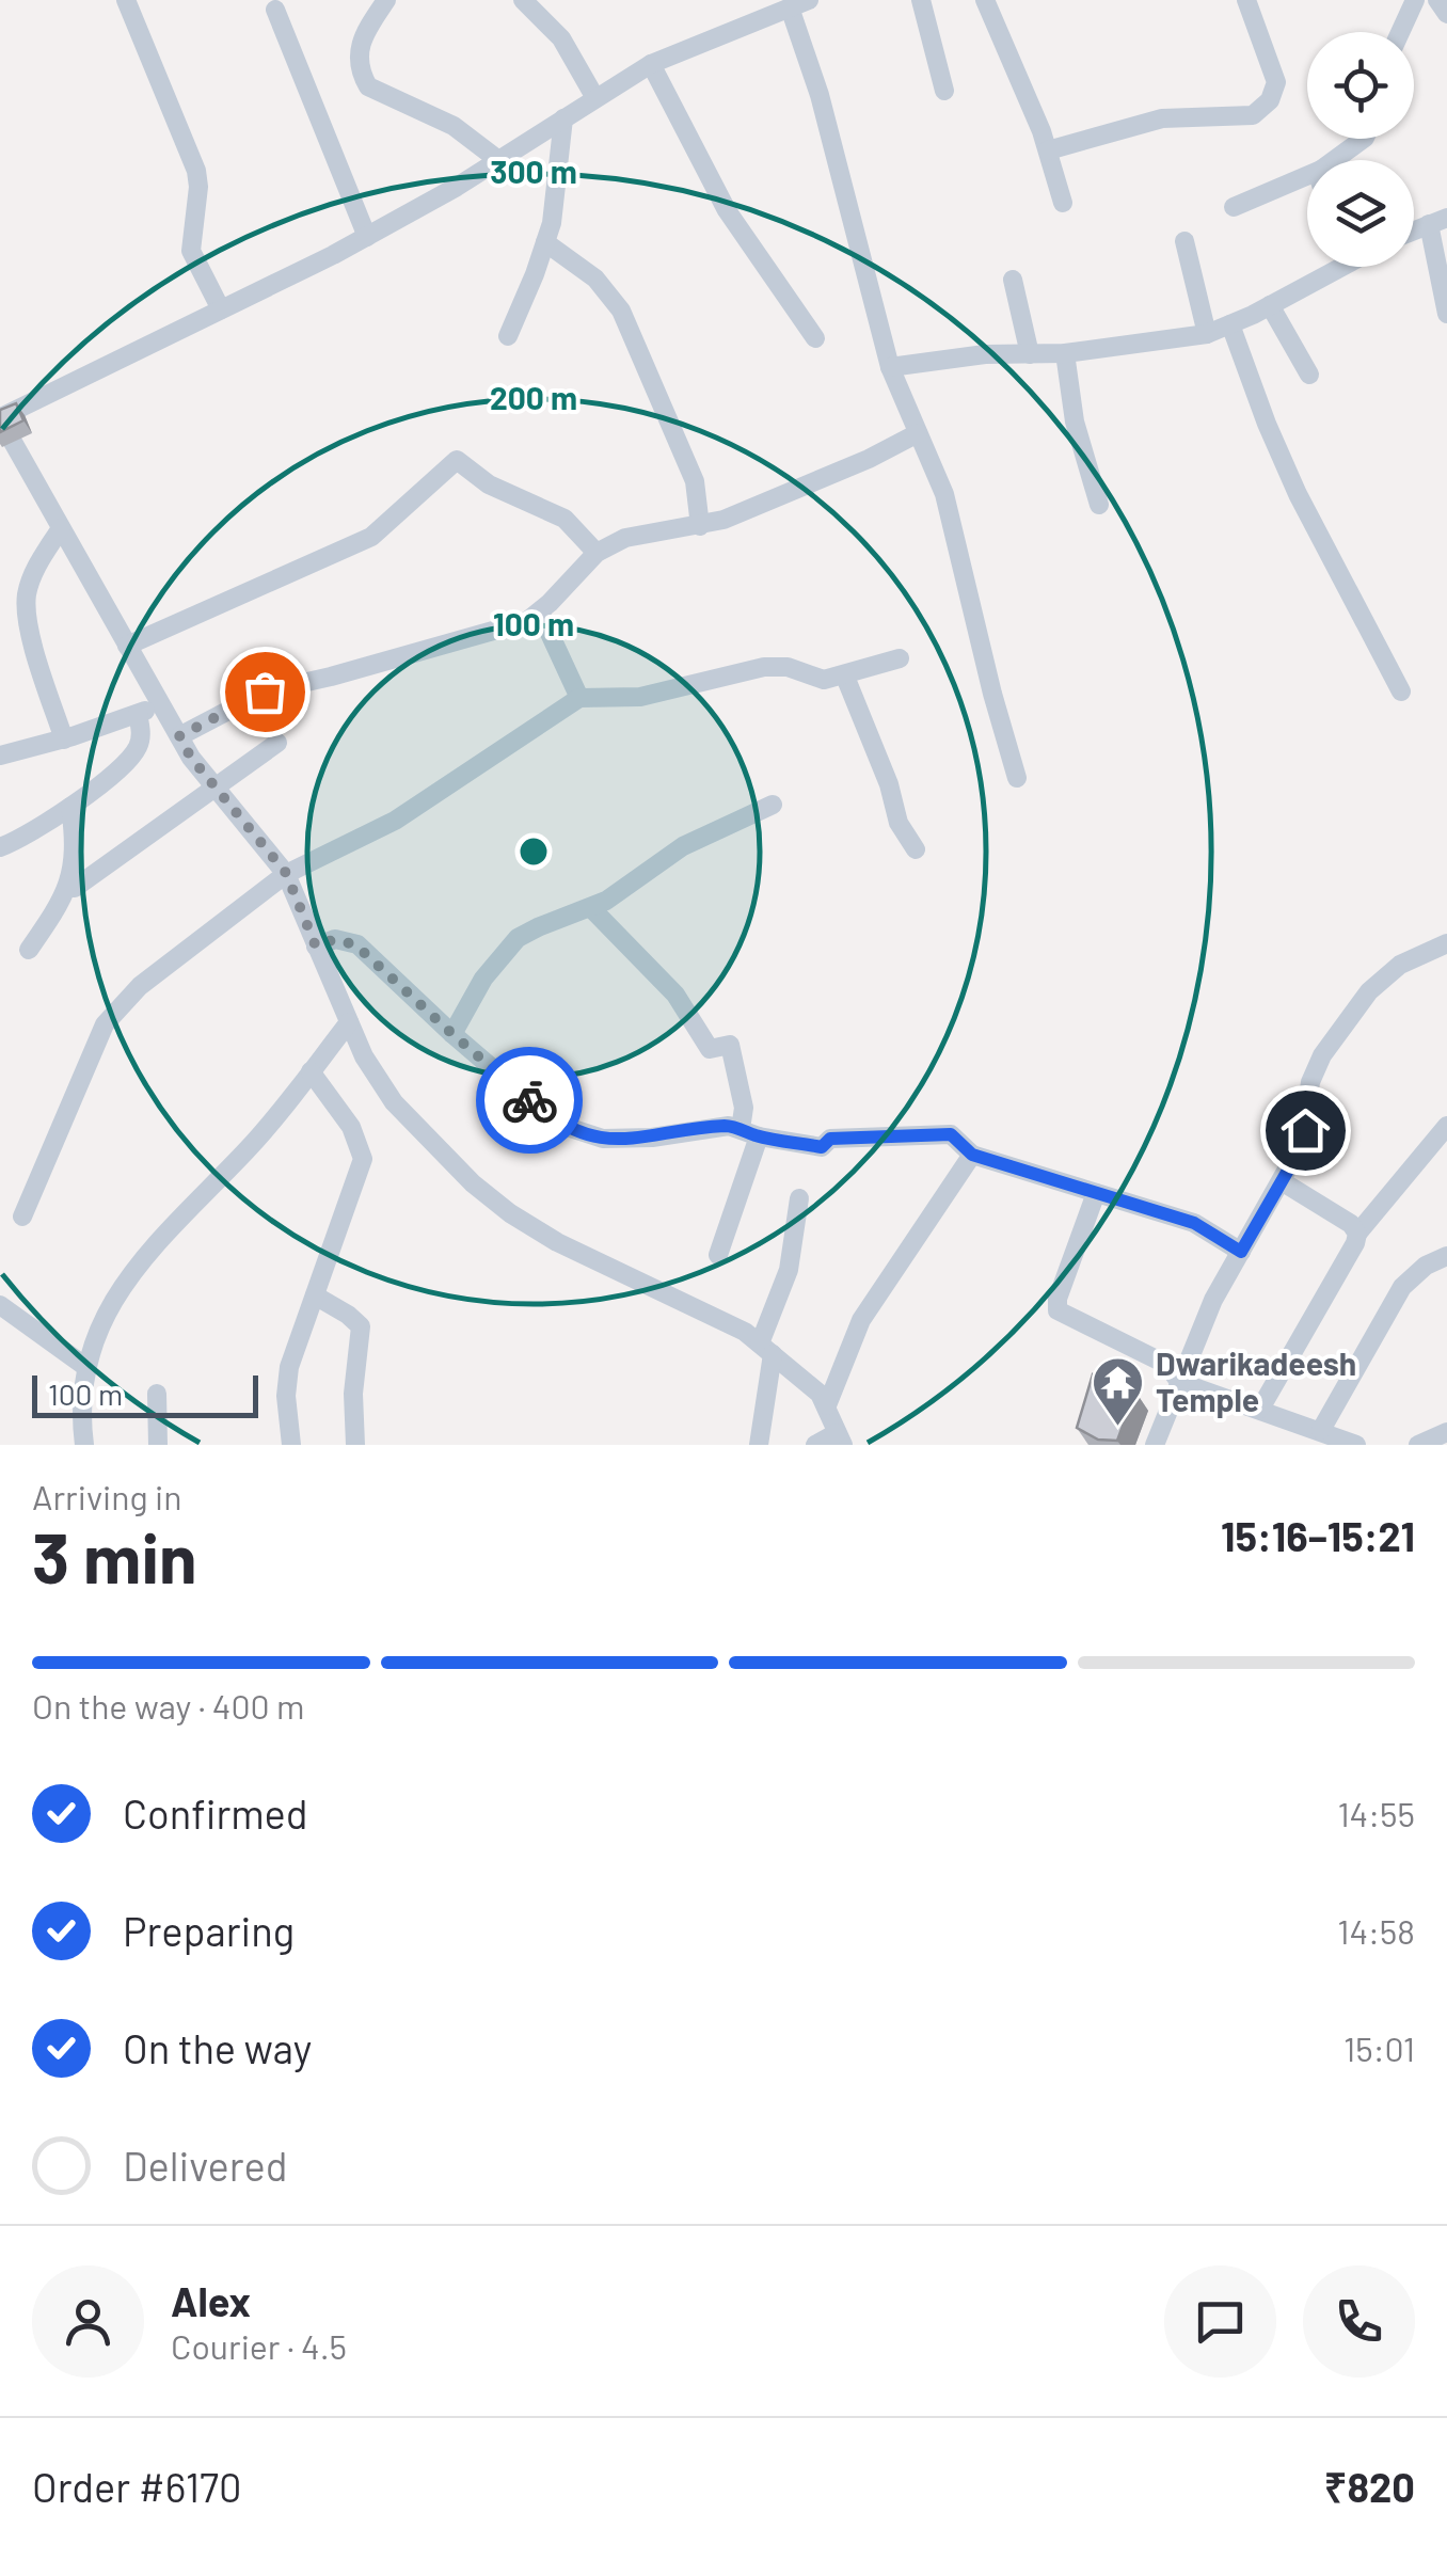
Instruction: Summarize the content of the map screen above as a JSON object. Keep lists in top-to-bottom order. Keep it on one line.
{"places":{"temple":["Dwarikadeesh Temple"]},"scale_bar":"100 m","page":{"scale":"100 m","heading":["3 min","Arriving in","15:16–15:21"],"panel":["Alex","Courier · 4.5","Order #6170","₹820"],"bar":"On the way · 400 m","list":[["Confirmed","14:55"],["Preparing","14:58"],["On the way","15:01"],"Delivered"]},"rings":["300 m","200 m","100 m"]}
